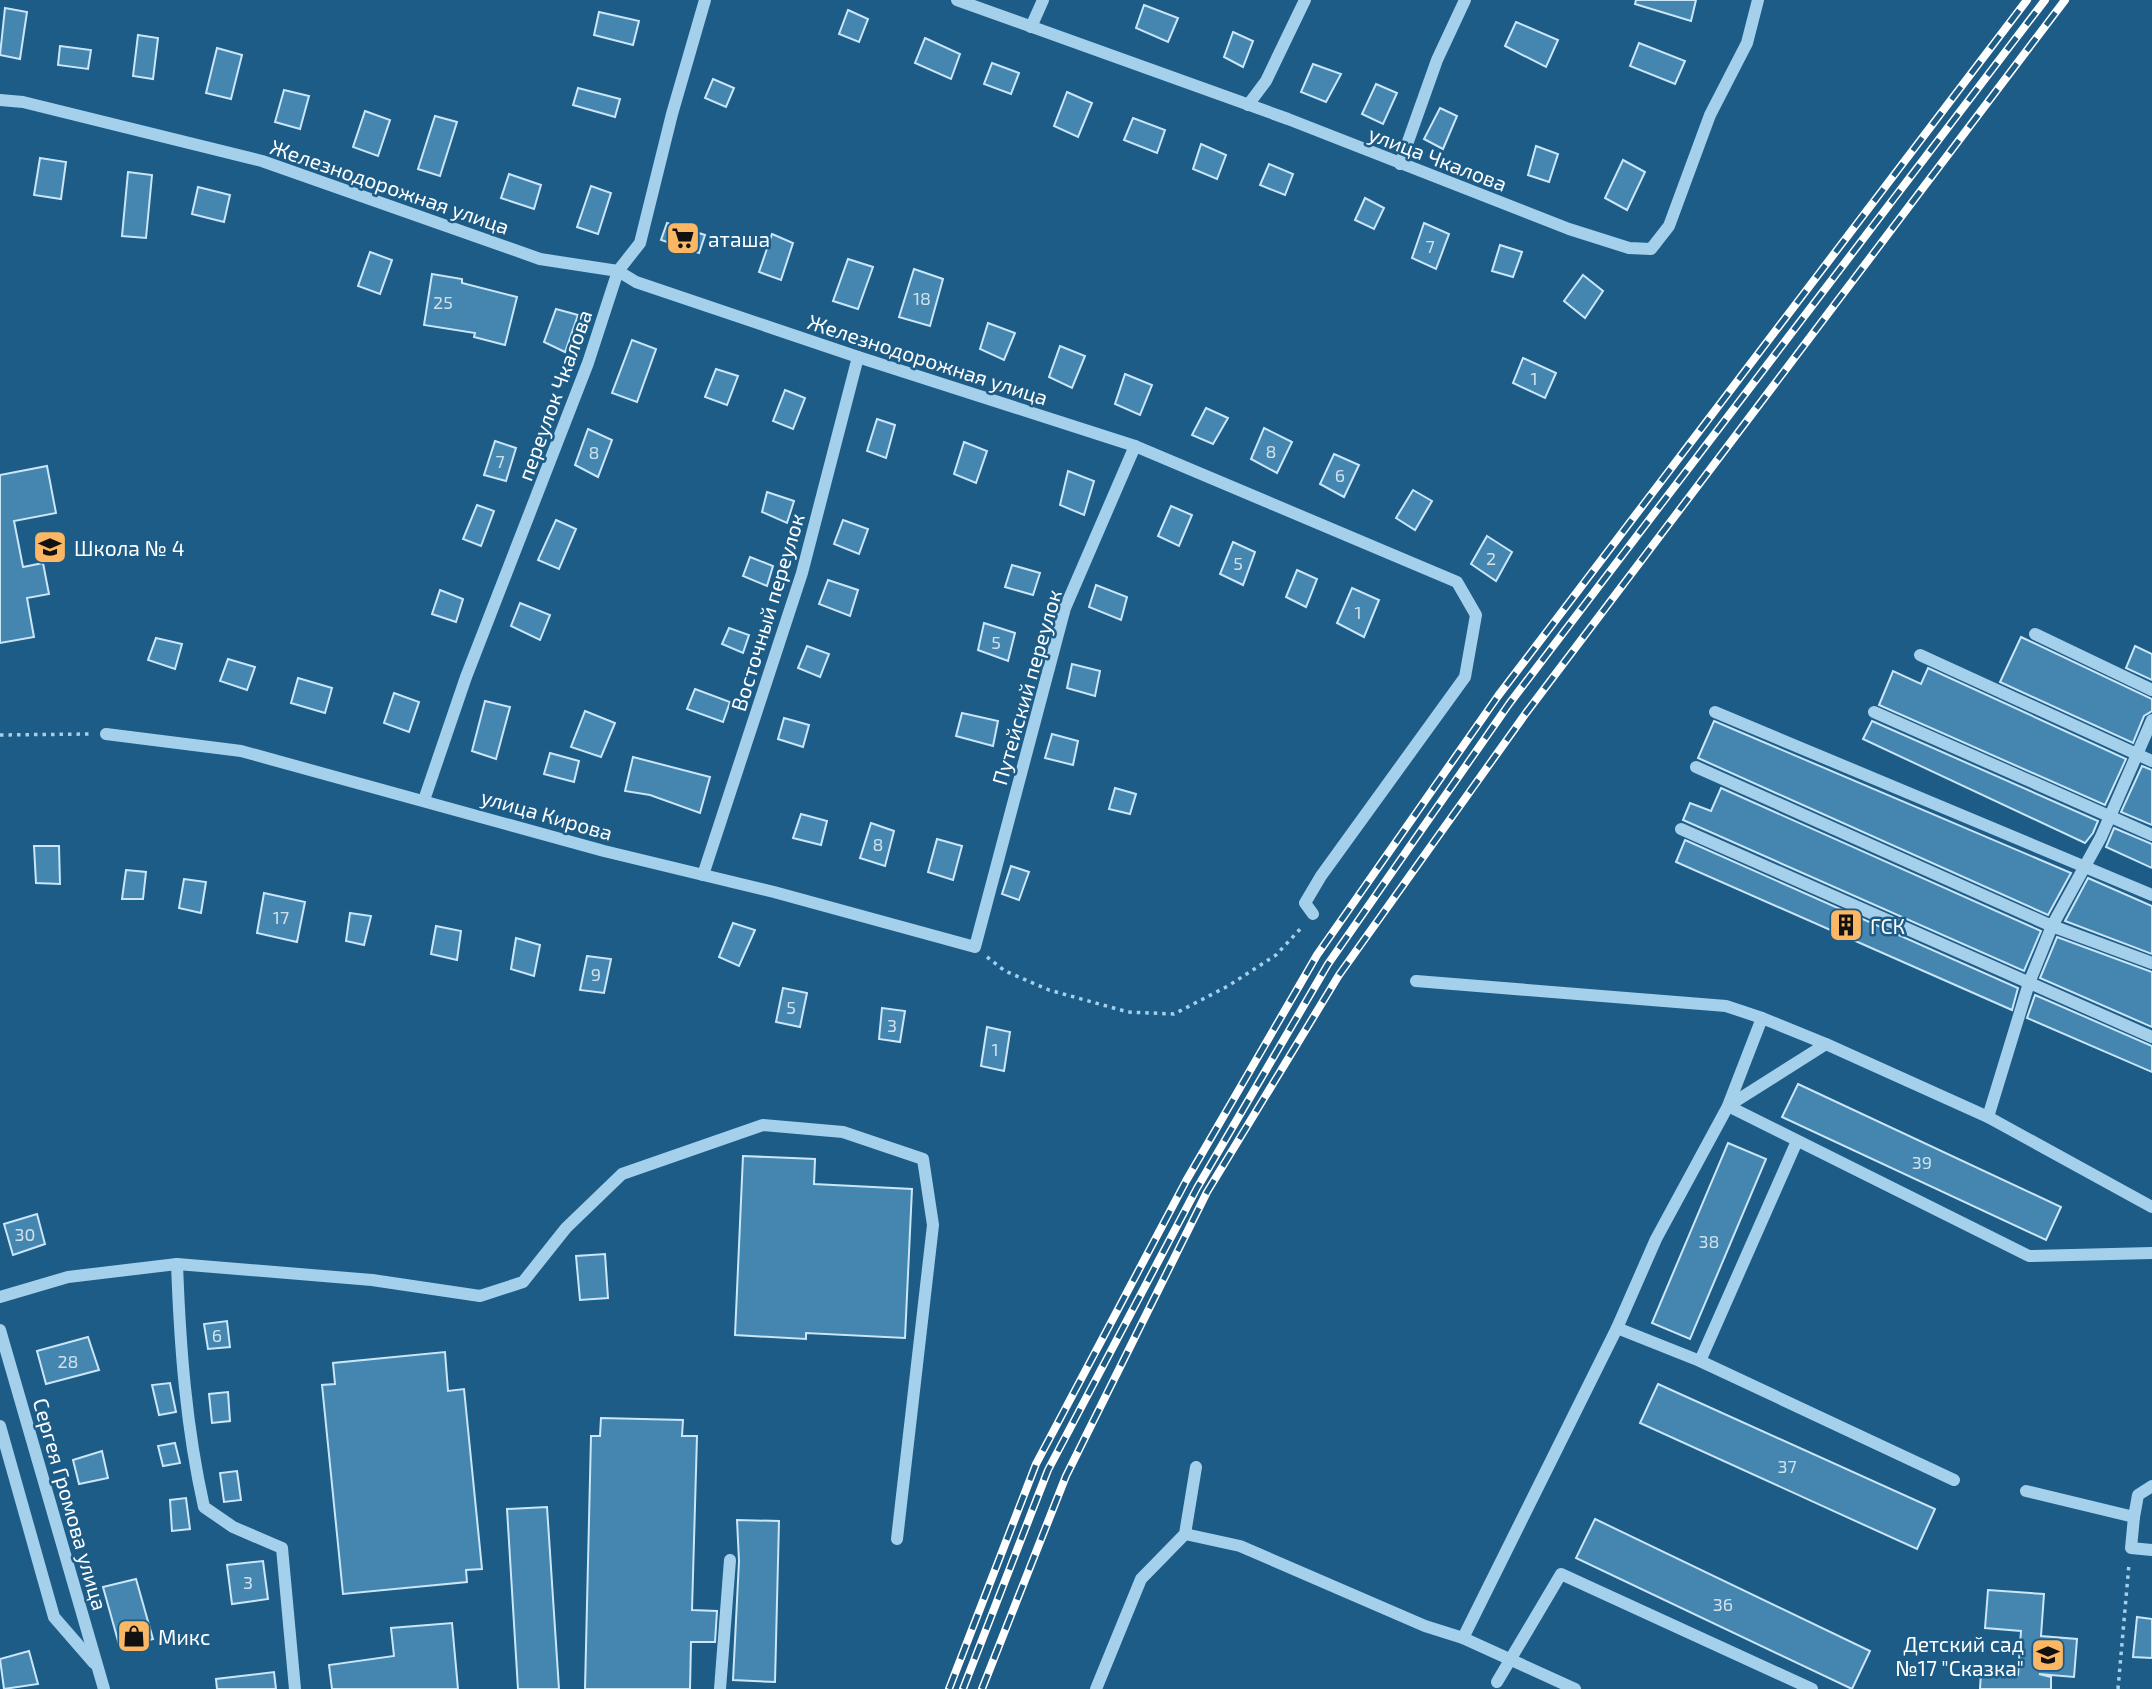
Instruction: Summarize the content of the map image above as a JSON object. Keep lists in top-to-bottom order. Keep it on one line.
{"streets":{"street":["улица Чкалова","Железнодорожная улица","переулок Чкалова","Восточный переулок","Путейский переулок","улица Кирова","Сергея Громова улица"]},"crossings":[["Железнодорожная улица","переулок Чкалова"],["Железнодорожная улица","Восточный переулок"],["Железнодорожная улица","Путейский переулок"],["переулок Чкалова","улица Кирова"],["Восточный переулок","улица Кирова"],["Путейский переулок","улица Кирова"]],"places":{"supermarket":["аташа"],"school or university":["Школа № 4","Детский сад №17 \"Сказка\""],"building":["ГСК"],"shop":["Микс"]},"house_numbers":["7","18","25","1","8","8","7","6","2","5","1","5","8","17","9","5","3","1","39","30","38","6","28","37","3","36"]}
